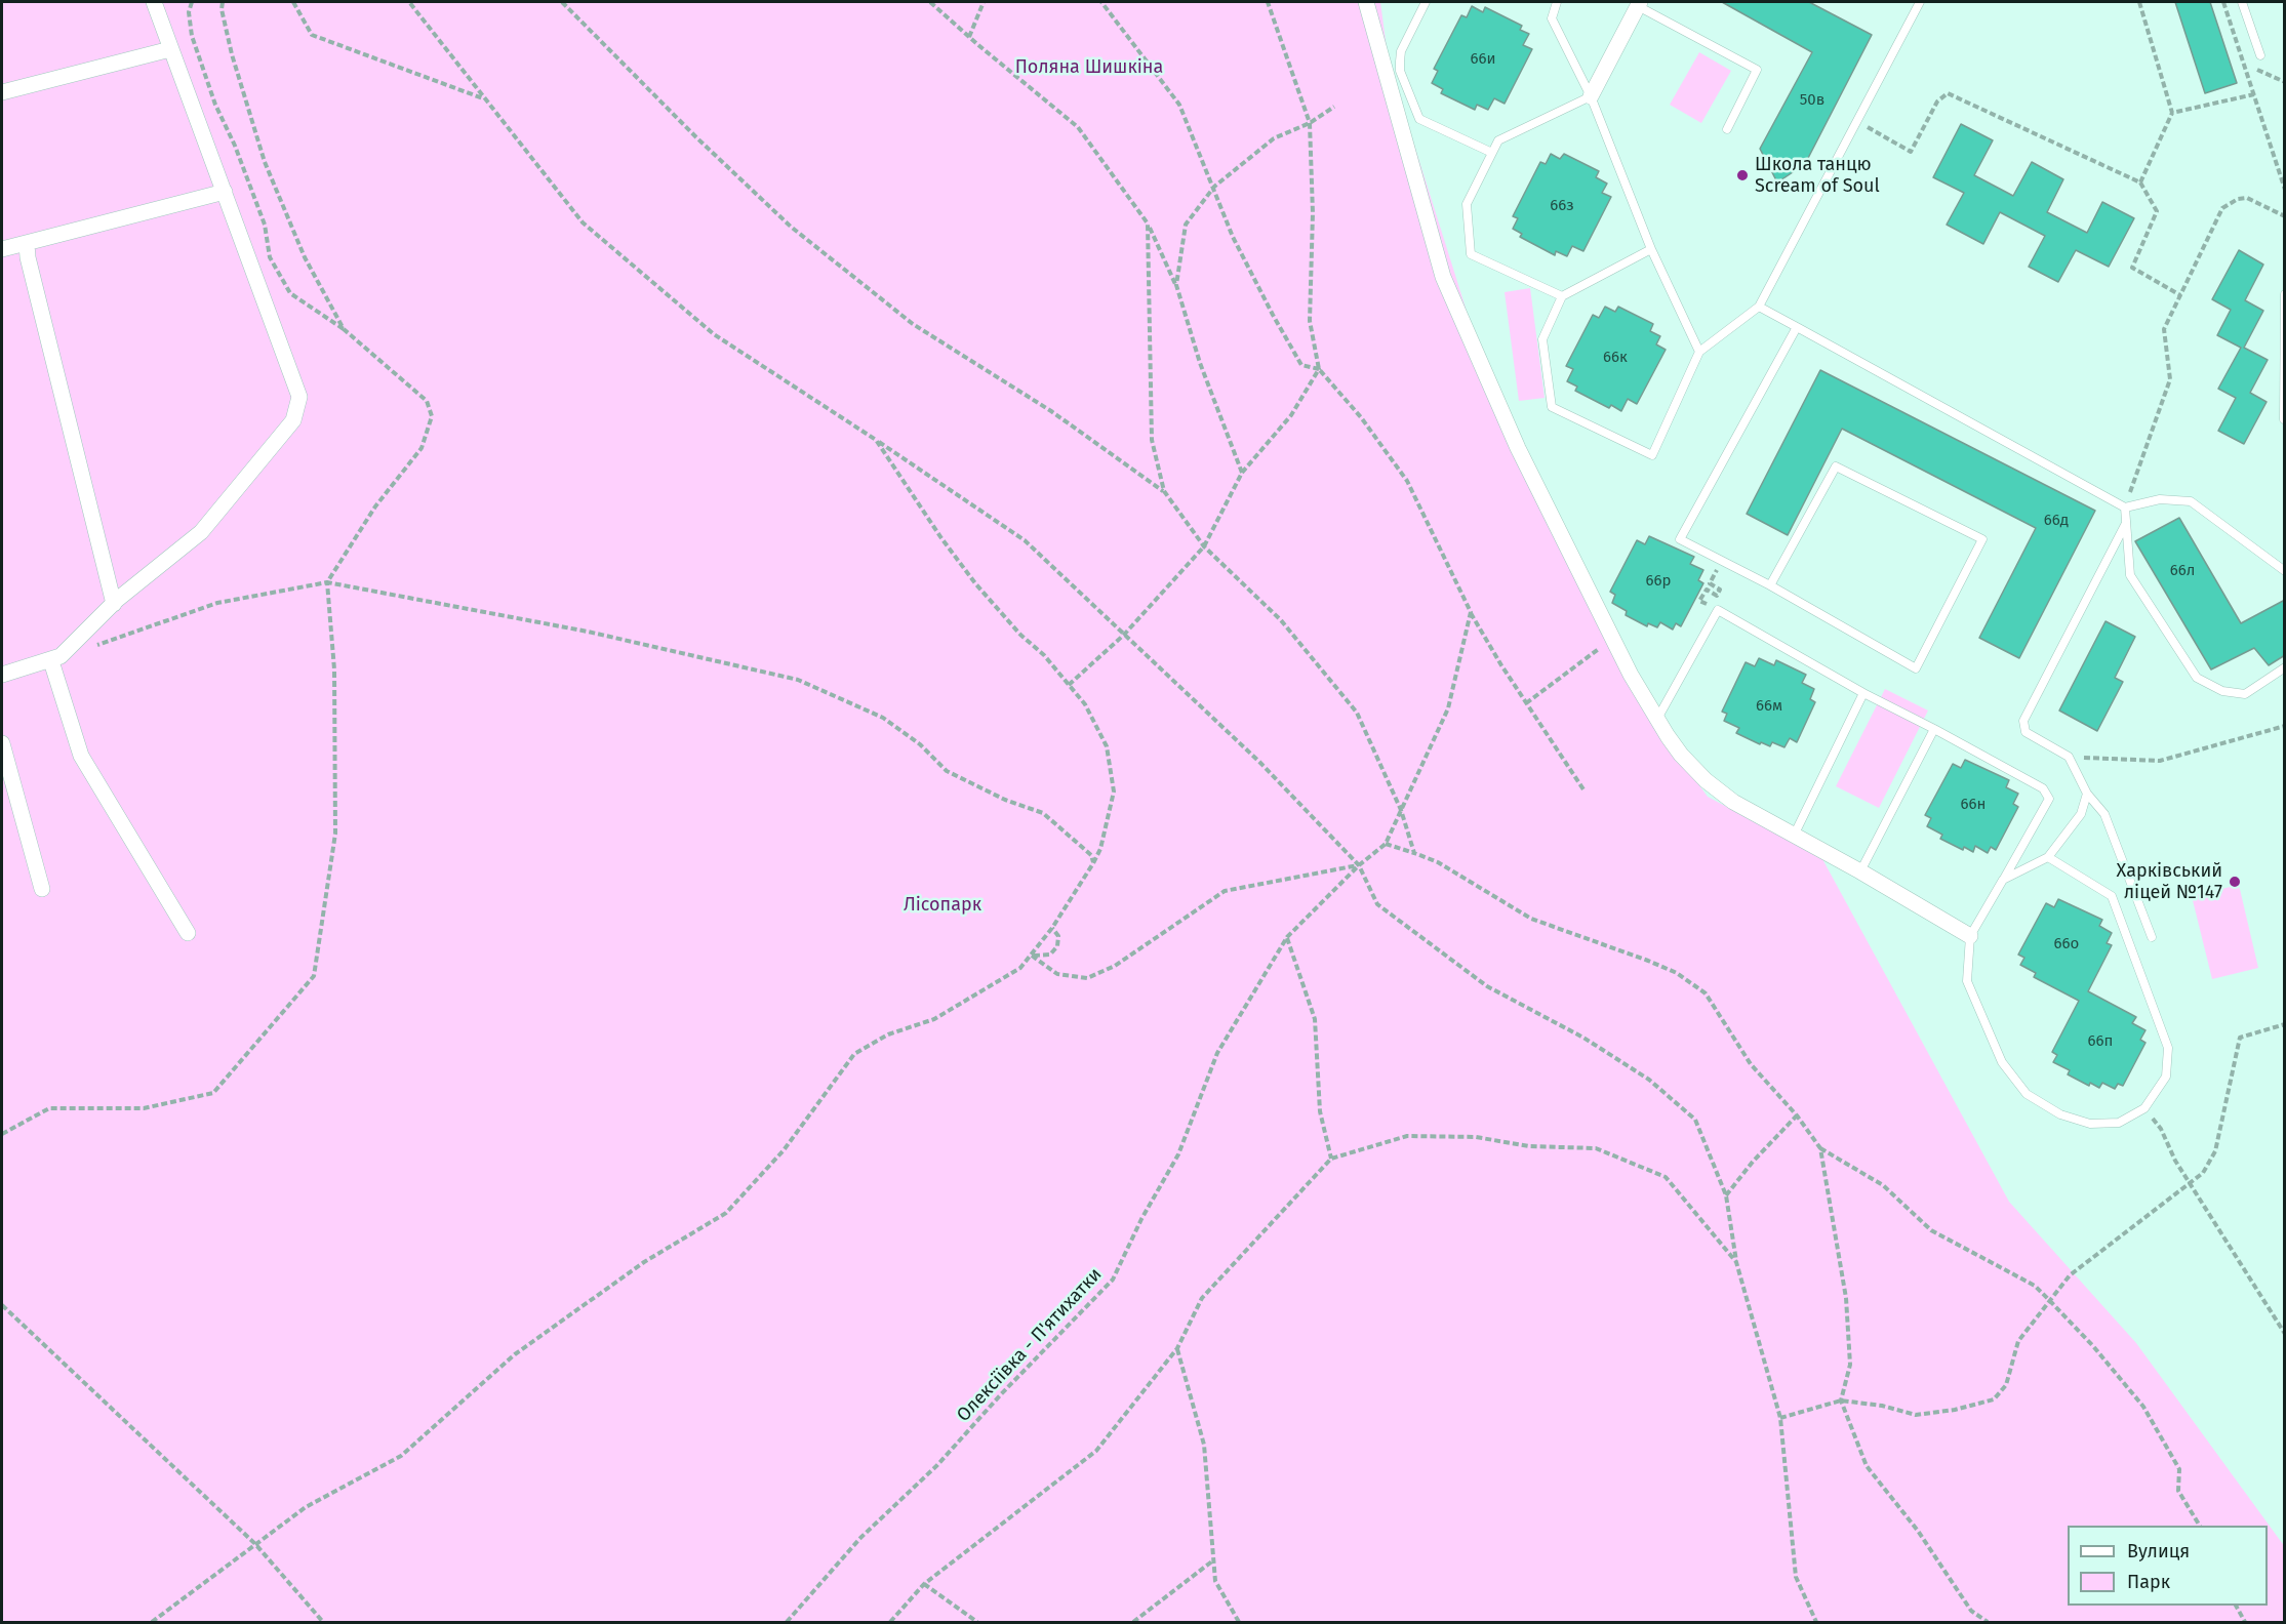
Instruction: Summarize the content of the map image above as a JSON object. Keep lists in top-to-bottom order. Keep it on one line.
{"streets":{"path":["Олексіївка - П'ятихатки"]},"parks":["Поляна Шишкіна","Лісопарк"],"places":["Школа танцю Scream of Soul","Харківський ліцей №147"],"house_numbers":["66и","50в","66з","66к","66д","66л","66р","66м","66н","66о","66п"],"legend":["Вулиця","Парк"]}
